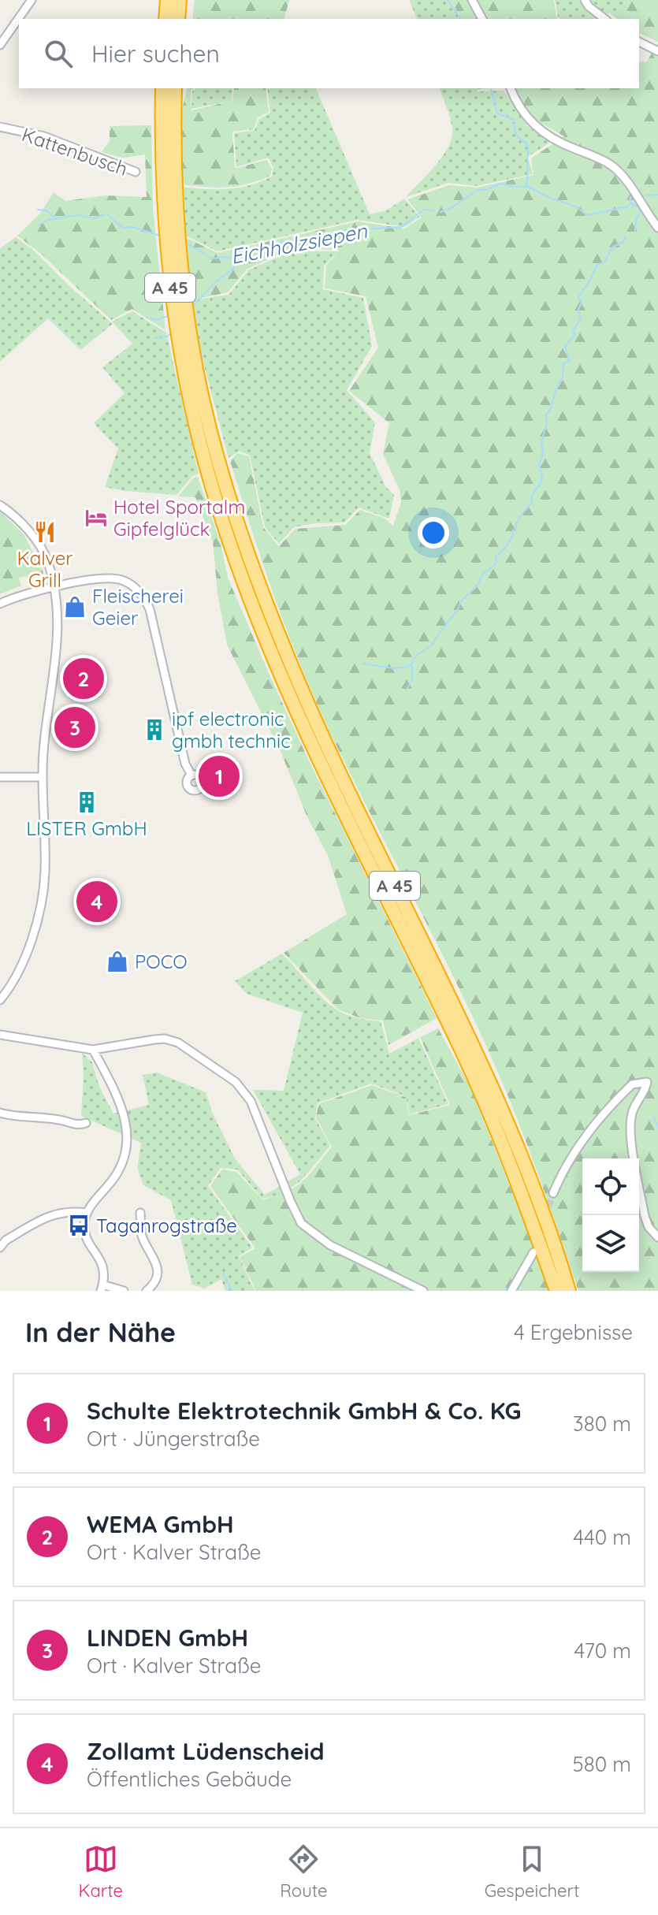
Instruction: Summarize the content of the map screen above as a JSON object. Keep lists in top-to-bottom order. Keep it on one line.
{"streets":{"highway":["A 45"],"street":["Kattenbusch"]},"water":["Eichholzsiepen"],"places":{"hotel":["Hotel Sportalm Gipfelglück"],"restaurant":["Kalver Grill"],"shop":["Fleischerei Geier","POCO"],"building":["ipf electronic gmbh technic","LISTER GmbH"],"bus stop":["Taganrogstraße"]},"page":{"search":"Hier suchen","pins":["2","3","1","4"],"heading":["In der Nähe","4 Ergebnisse"],"list":[{"mark":"1","name":"Schulte Elektrotechnik GmbH & Co. KG","note":"Ort · Jüngerstraße","value":"380 m"},{"mark":"2","name":"WEMA GmbH","note":"Ort · Kalver Straße","value":"440 m"},{"mark":"3","name":"LINDEN GmbH","note":"Ort · Kalver Straße","value":"470 m"},{"mark":"4","name":"Zollamt Lüdenscheid","note":"Öffentliches Gebäude","value":"580 m"}],"nav":["Karte","Route","Gespeichert"]}}
